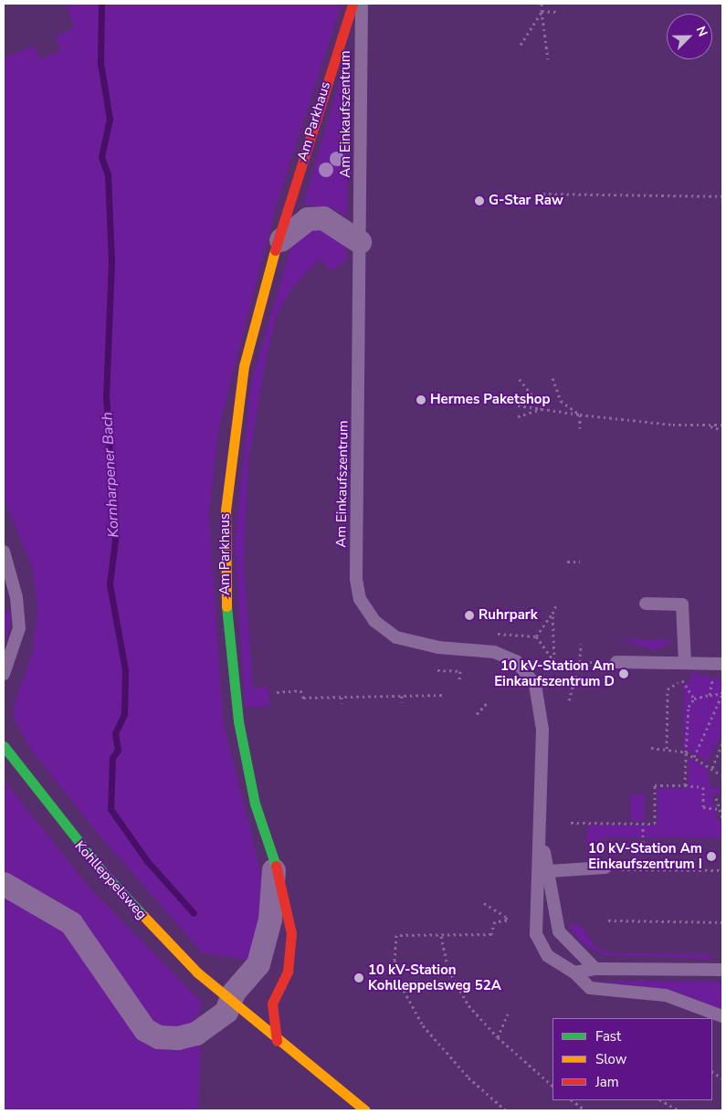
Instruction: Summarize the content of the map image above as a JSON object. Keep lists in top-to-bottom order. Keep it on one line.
{"streets":{"street":["Am Parkhaus","Kohlleppelsweg"],"lane":["Am Einkaufszentrum"]},"crossings":[["Am Parkhaus","Kohlleppelsweg"]],"water":["Kornharpener Bach"],"places":["G-Star Raw","Hermes Paketshop","Ruhrpark","10 kV-Station Am Einkaufszentrum D","10 kV-Station Am Einkaufszentrum I","10 kV-Station Kohlleppelsweg 52A"],"legend":["Fast","Slow","Jam"],"north":"top right"}
